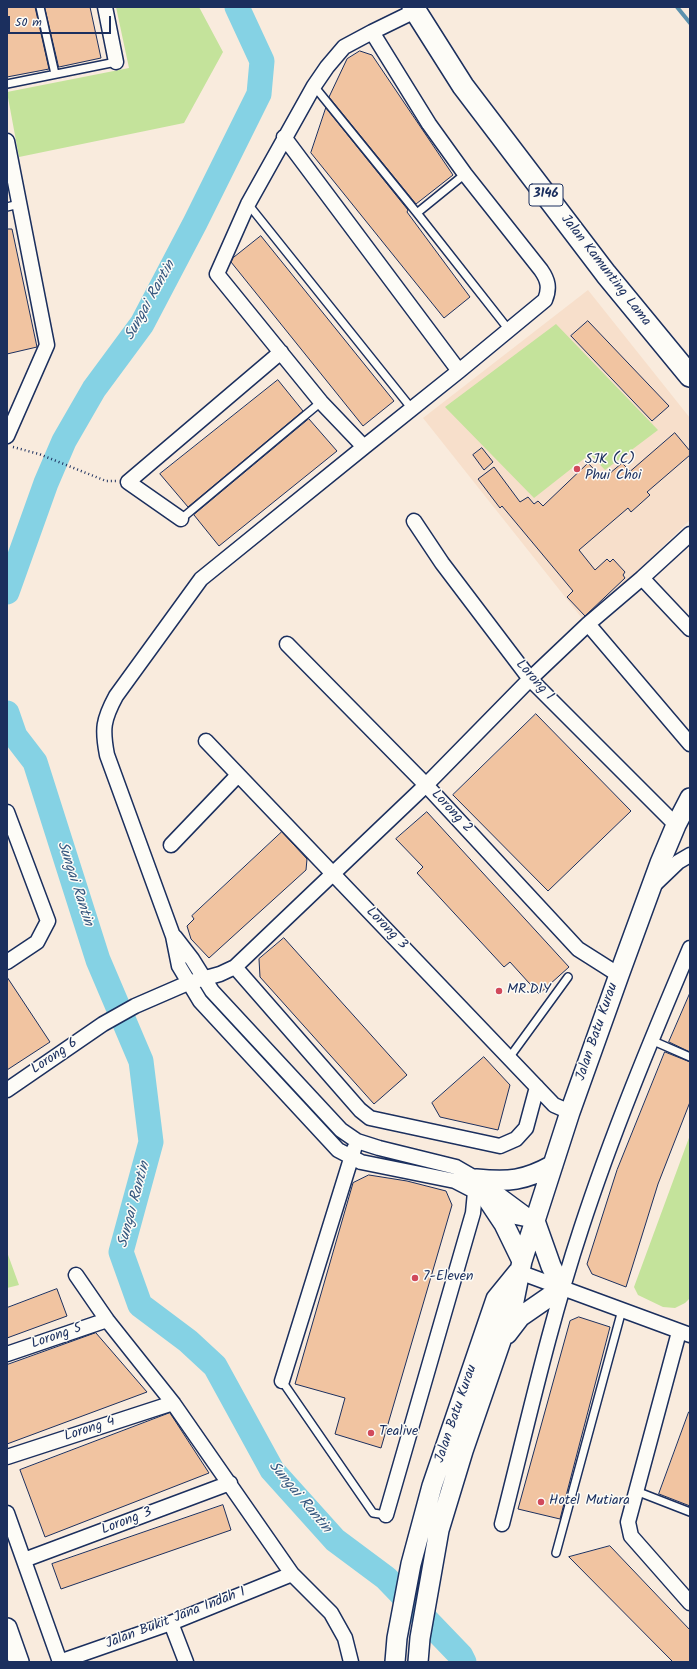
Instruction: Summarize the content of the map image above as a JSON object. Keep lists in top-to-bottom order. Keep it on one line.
{"streets":{"main road":["3146","Jalan Kamunting Lama","Jalan Batu Kurau"],"street":["Lorong 1","Lorong 2","Lorong 3","Lorong 6","Lorong 5","Lorong 4","Jalan Bukit Jana Indah 1"]},"crossings":[["Lorong 1","Jalan Batu Kurau"],["Lorong 2","Jalan Batu Kurau"],["Lorong 3","Jalan Batu Kurau"]],"water":["Sungai Rantin"],"places":["SJK (C) Phui Choi","MR.DIY","7-Eleven","Tealive","Hotel Mutiara"],"scale_bar":"50 m"}
